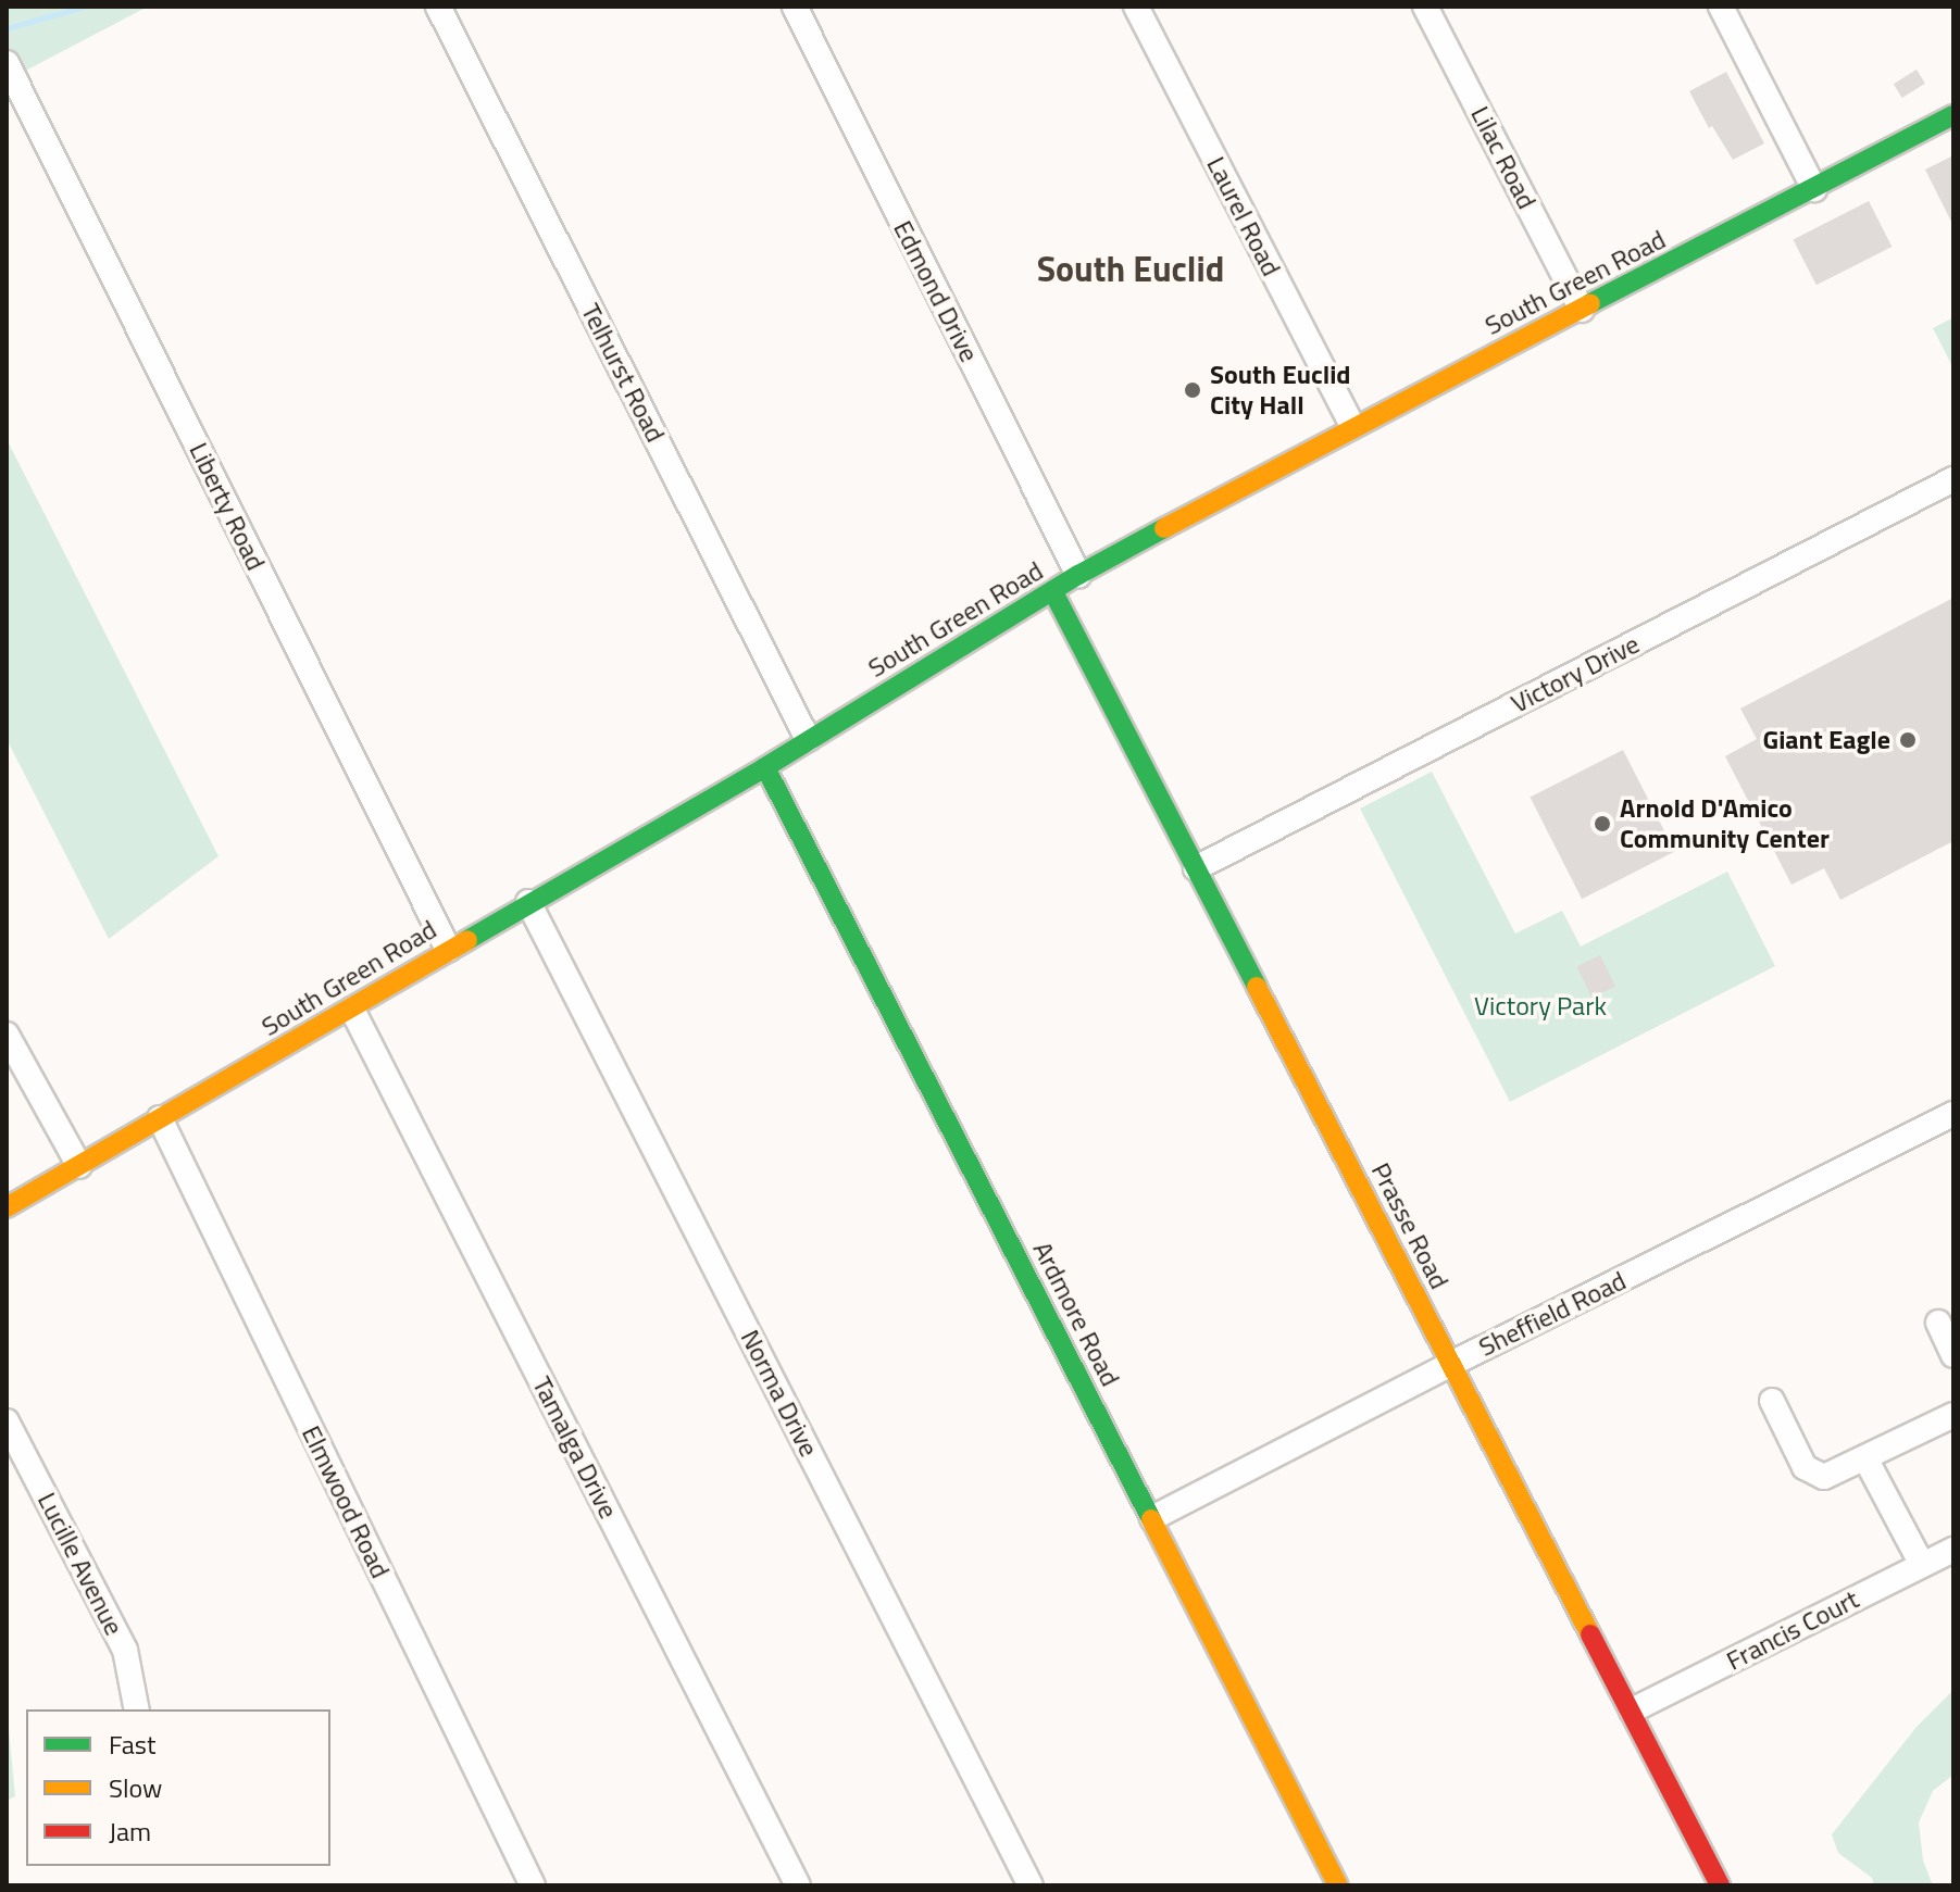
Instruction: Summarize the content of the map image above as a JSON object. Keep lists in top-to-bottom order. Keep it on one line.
{"streets":{"street":["Lilac Road","Laurel Road","South Green Road","Edmond Drive","Telhurst Road","Liberty Road","Victory Drive","Prasse Road","Ardmore Road","Sheffield Road","Norma Drive","Tamalga Drive","Elmwood Road","Lucille Avenue","Francis Court"]},"crossings":[["Lilac Road","South Green Road"],["Laurel Road","South Green Road"],["South Green Road","Edmond Drive"],["South Green Road","Telhurst Road"],["South Green Road","Liberty Road"],["South Green Road","Prasse Road"],["South Green Road","Ardmore Road"],["South Green Road","Norma Drive"],["South Green Road","Tamalga Drive"],["South Green Road","Elmwood Road"],["Victory Drive","Prasse Road"],["Prasse Road","Sheffield Road"],["Prasse Road","Francis Court"],["Ardmore Road","Sheffield Road"]],"districts":["South Euclid"],"parks":["Victory Park"],"places":["South Euclid City Hall","Giant Eagle","Arnold D'Amico Community Center"],"legend":["Fast","Slow","Jam"]}
